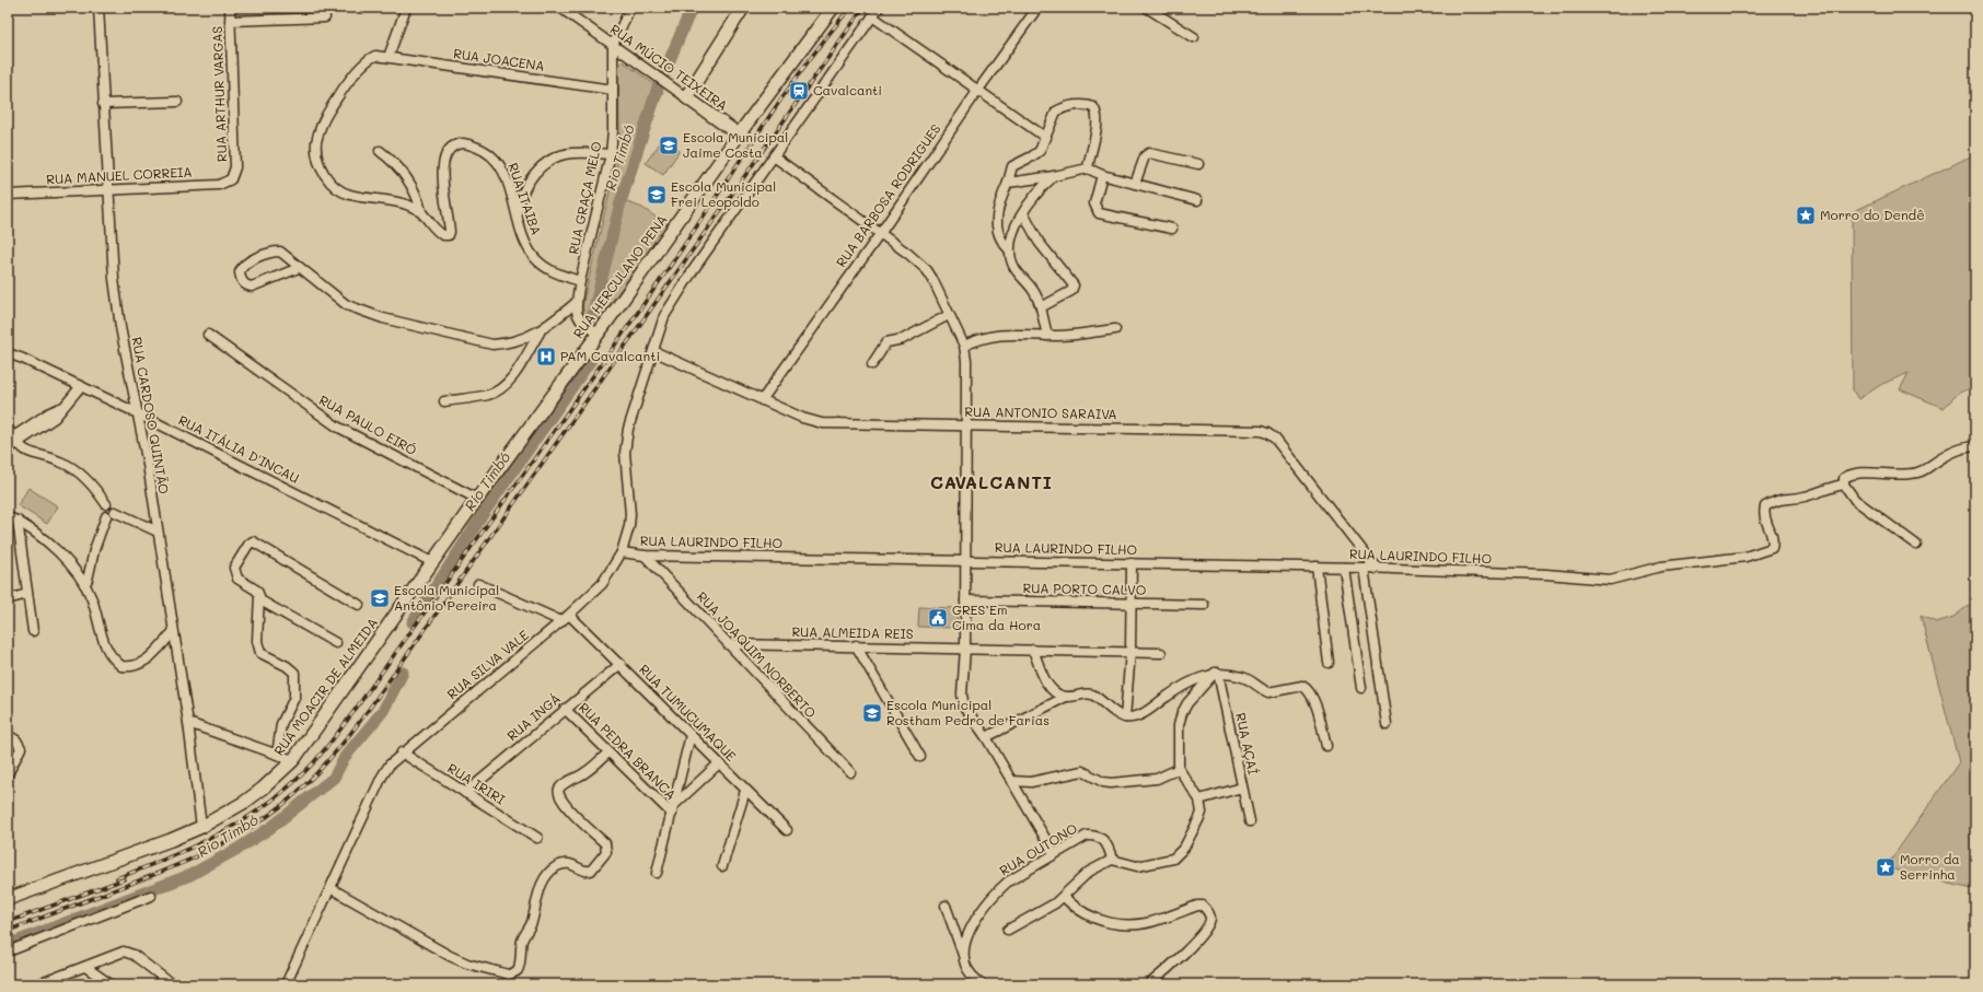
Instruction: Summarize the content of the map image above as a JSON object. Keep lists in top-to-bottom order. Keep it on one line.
{"streets":{"main road":["RUA MÚCIO TEIXEIRA","RUA HERCULANO PENA","RUA MOACIR DE ALMEIDA"],"street":["RUA JOACENA","RUA ARTHUR VARGAS","RUA MANUEL CORREIA","RUA BARBOSA RODRIGUES","RUA GRAÇA MELO","RUA ITAIBA","RUA ANTONIO SARAIVA","RUA CARDOSO QUINTÃO","RUA PAULO EIRÓ","RUA ITÁLIA D'INCAU","RUA LAURINDO FILHO","RUA PORTO CALVO","RUA ALMEIDA REIS","RUA JOAQUIM NORBERTO","RUA SILVA VALE","RUA TUMUCUMAQUE","RUA INGÁ","RUA AÇAÍ","RUA PEDRA BRANCA","RUA IRIRI","RUA OUTONO"]},"crossings":[["RUA JOACENA","RUA GRAÇA MELO"],["RUA MÚCIO TEIXEIRA","RUA GRAÇA MELO"],["RUA MÚCIO TEIXEIRA","RUA HERCULANO PENA"],["RUA ARTHUR VARGAS","RUA MANUEL CORREIA"],["RUA MANUEL CORREIA","RUA CARDOSO QUINTÃO"],["RUA BARBOSA RODRIGUES","RUA ANTONIO SARAIVA"],["RUA GRAÇA MELO","RUA ITAIBA"],["RUA GRAÇA MELO","RUA HERCULANO PENA"],["RUA HERCULANO PENA","RUA PAULO EIRÓ"],["RUA HERCULANO PENA","RUA ITÁLIA D'INCAU"],["RUA HERCULANO PENA","RUA MOACIR DE ALMEIDA"],["RUA ANTONIO SARAIVA","RUA LAURINDO FILHO"],["RUA ANTONIO SARAIVA","RUA SILVA VALE"],["RUA CARDOSO QUINTÃO","RUA ITÁLIA D'INCAU"],["RUA CARDOSO QUINTÃO","RUA MOACIR DE ALMEIDA"],["RUA ITÁLIA D'INCAU","RUA MOACIR DE ALMEIDA"],["RUA LAURINDO FILHO","RUA JOAQUIM NORBERTO"],["RUA LAURINDO FILHO","RUA SILVA VALE"],["RUA ALMEIDA REIS","RUA JOAQUIM NORBERTO"],["RUA SILVA VALE","RUA TUMUCUMAQUE"],["RUA SILVA VALE","RUA IRIRI"],["RUA TUMUCUMAQUE","RUA INGÁ"],["RUA INGÁ","RUA PEDRA BRANCA"],["RUA INGÁ","RUA IRIRI"]],"districts":["CAVALCANTI"],"water":["Rio Timbó"],"places":{"station":["Cavalcanti"],"school or university":["Escola Municipal Jaime Costa","Escola Municipal Frei Leopoldo","Escola Municipal Antônio Pereira","Escola Municipal Rostham Pedro de Farias"],"place":["Morro do Dendê","Morro da Serrinha"],"hospital":["PAM Cavalcanti"],"public building":["GRES Em Cima da Hora"]}}
